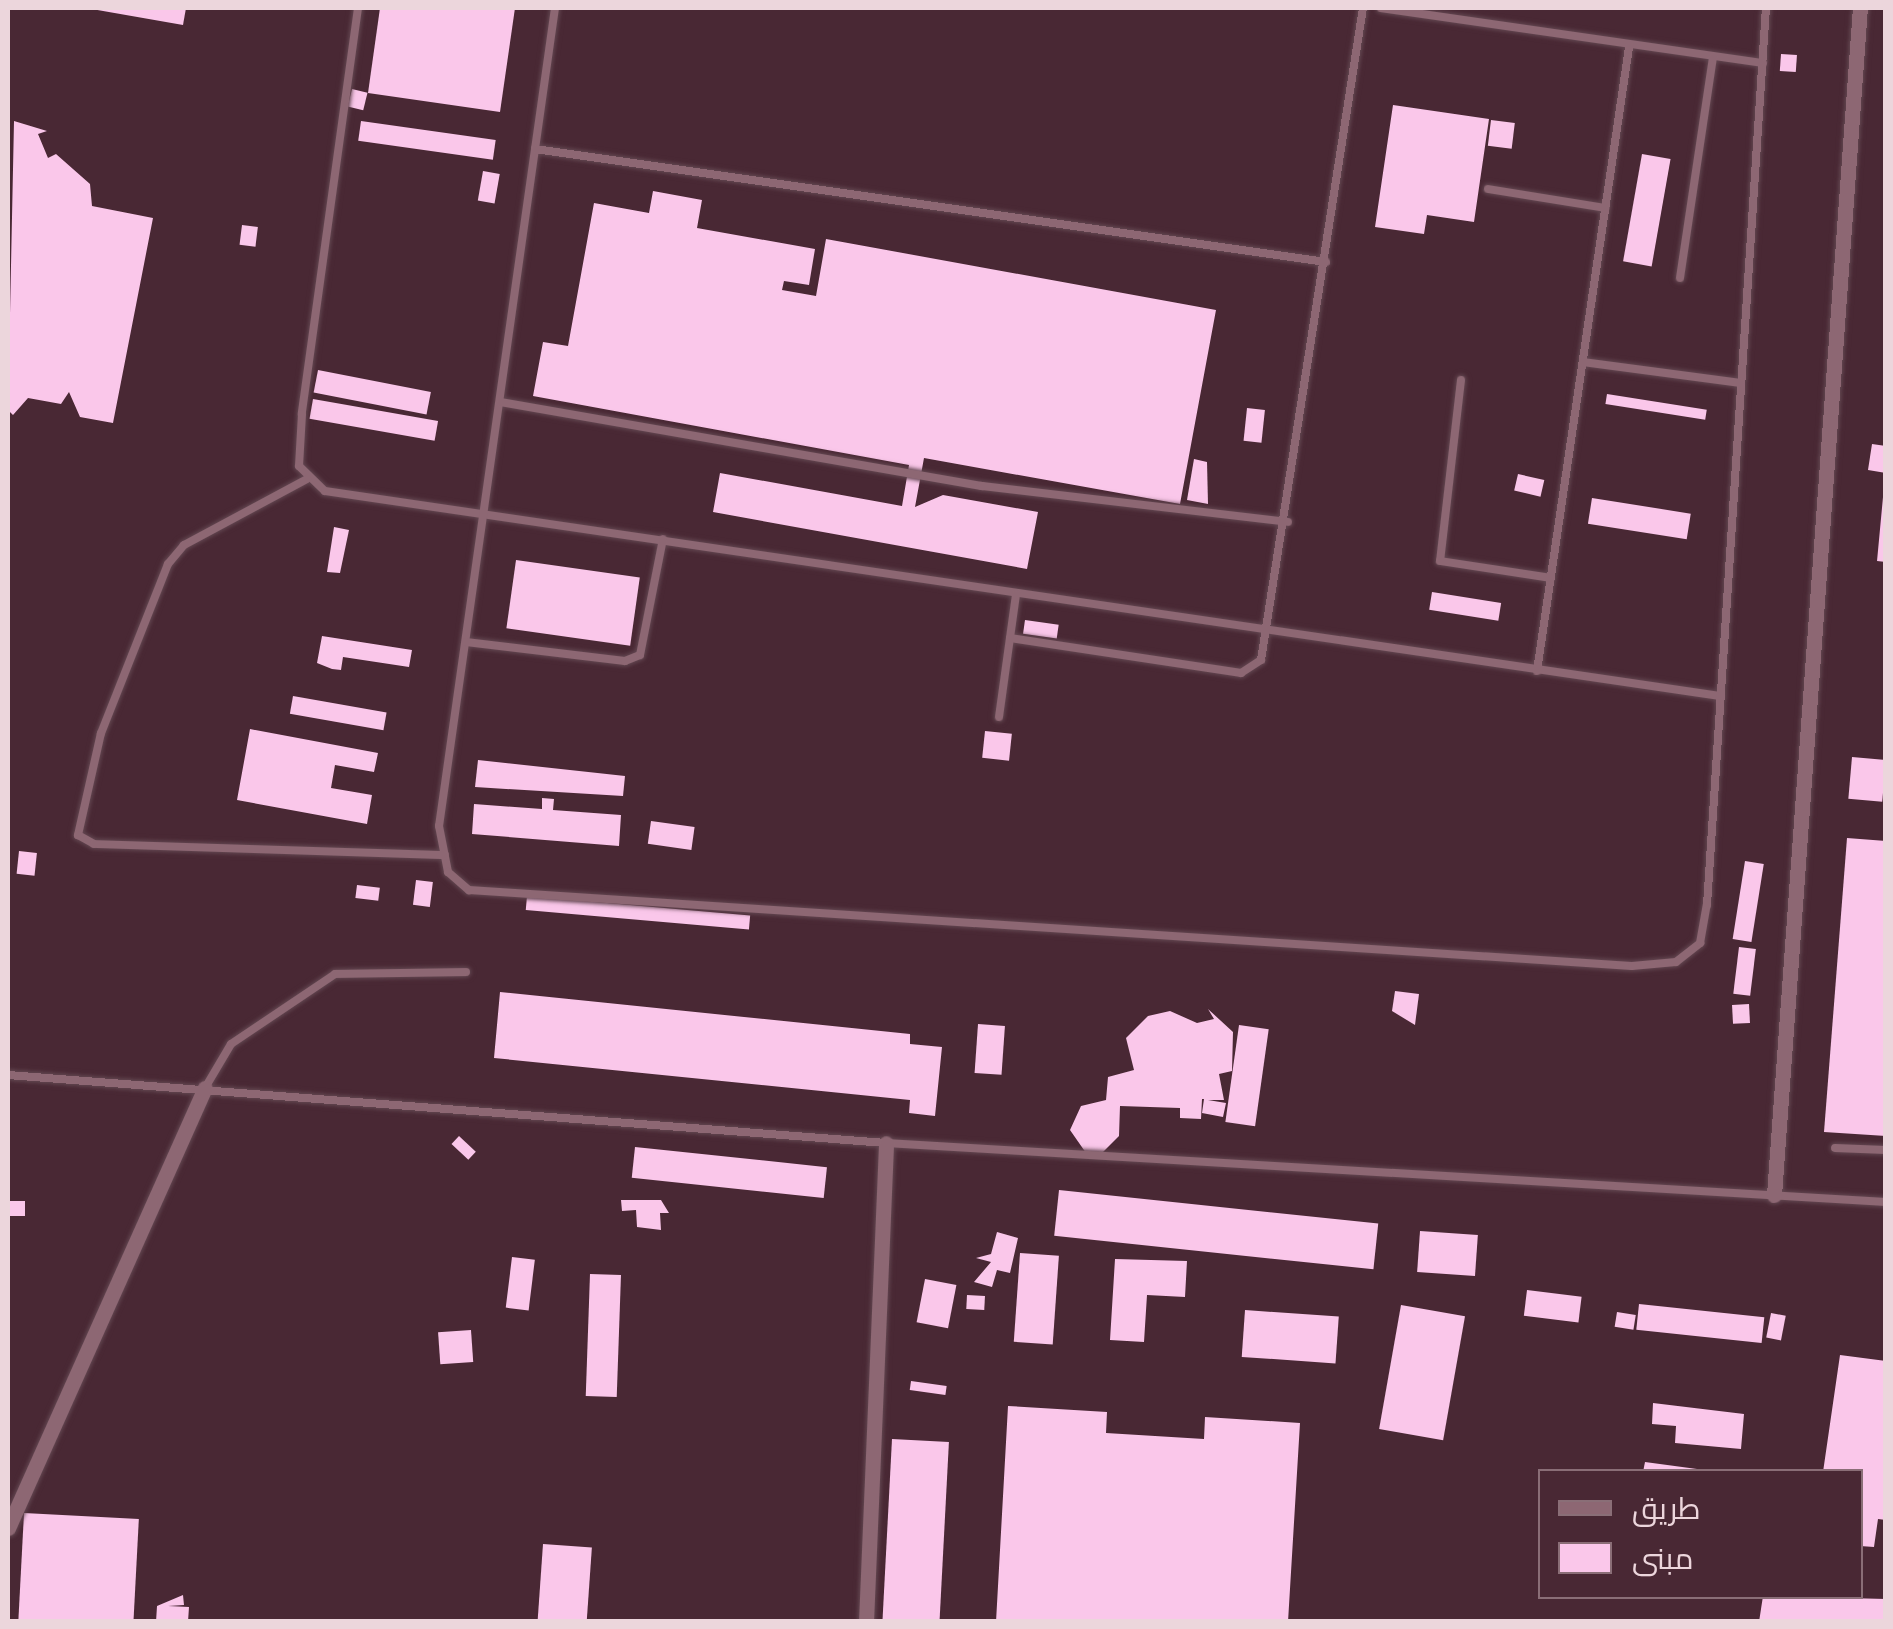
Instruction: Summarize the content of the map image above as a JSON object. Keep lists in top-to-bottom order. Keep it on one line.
{"legend":["طريق","مبنى"]}
